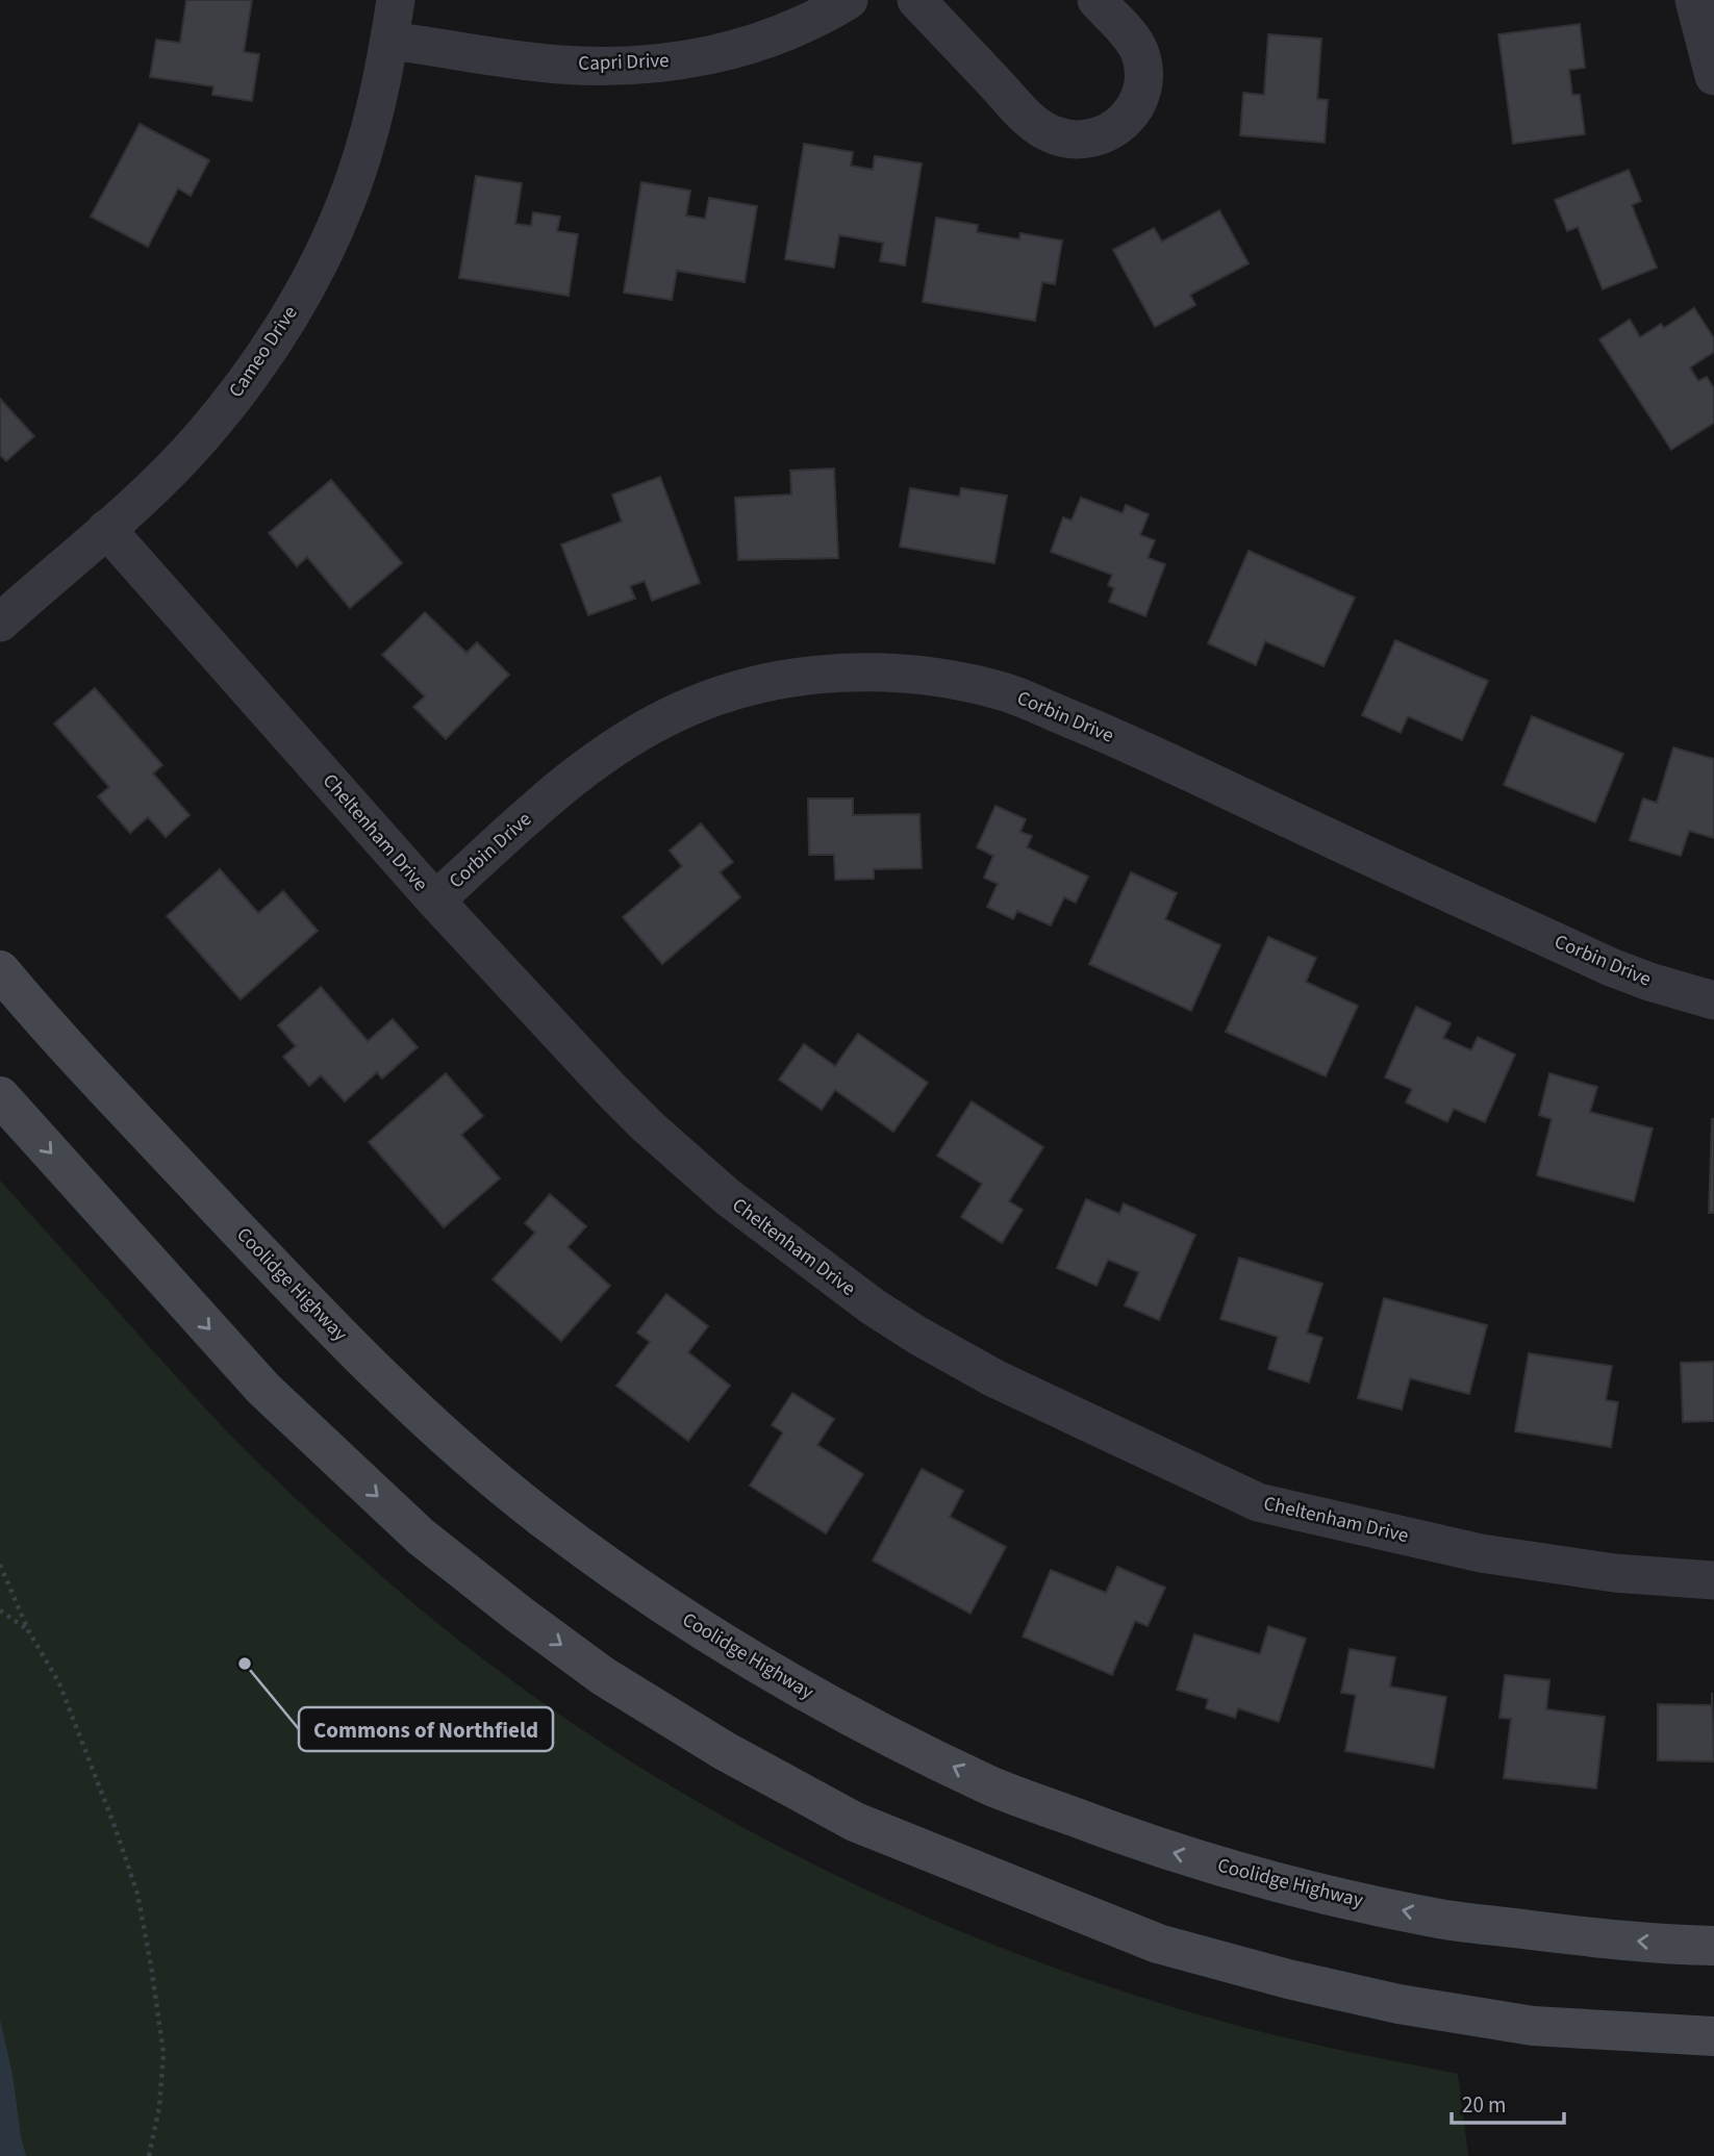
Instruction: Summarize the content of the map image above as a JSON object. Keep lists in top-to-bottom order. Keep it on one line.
{"streets":{"main road":["Coolidge Highway"],"street":["Capri Drive","Cameo Drive","Corbin Drive","Cheltenham Drive"]},"crossings":[["Capri Drive","Cameo Drive"],["Cameo Drive","Cheltenham Drive"],["Corbin Drive","Cheltenham Drive"]],"places":["Commons of Northfield"],"scale_bar":"20 m"}
